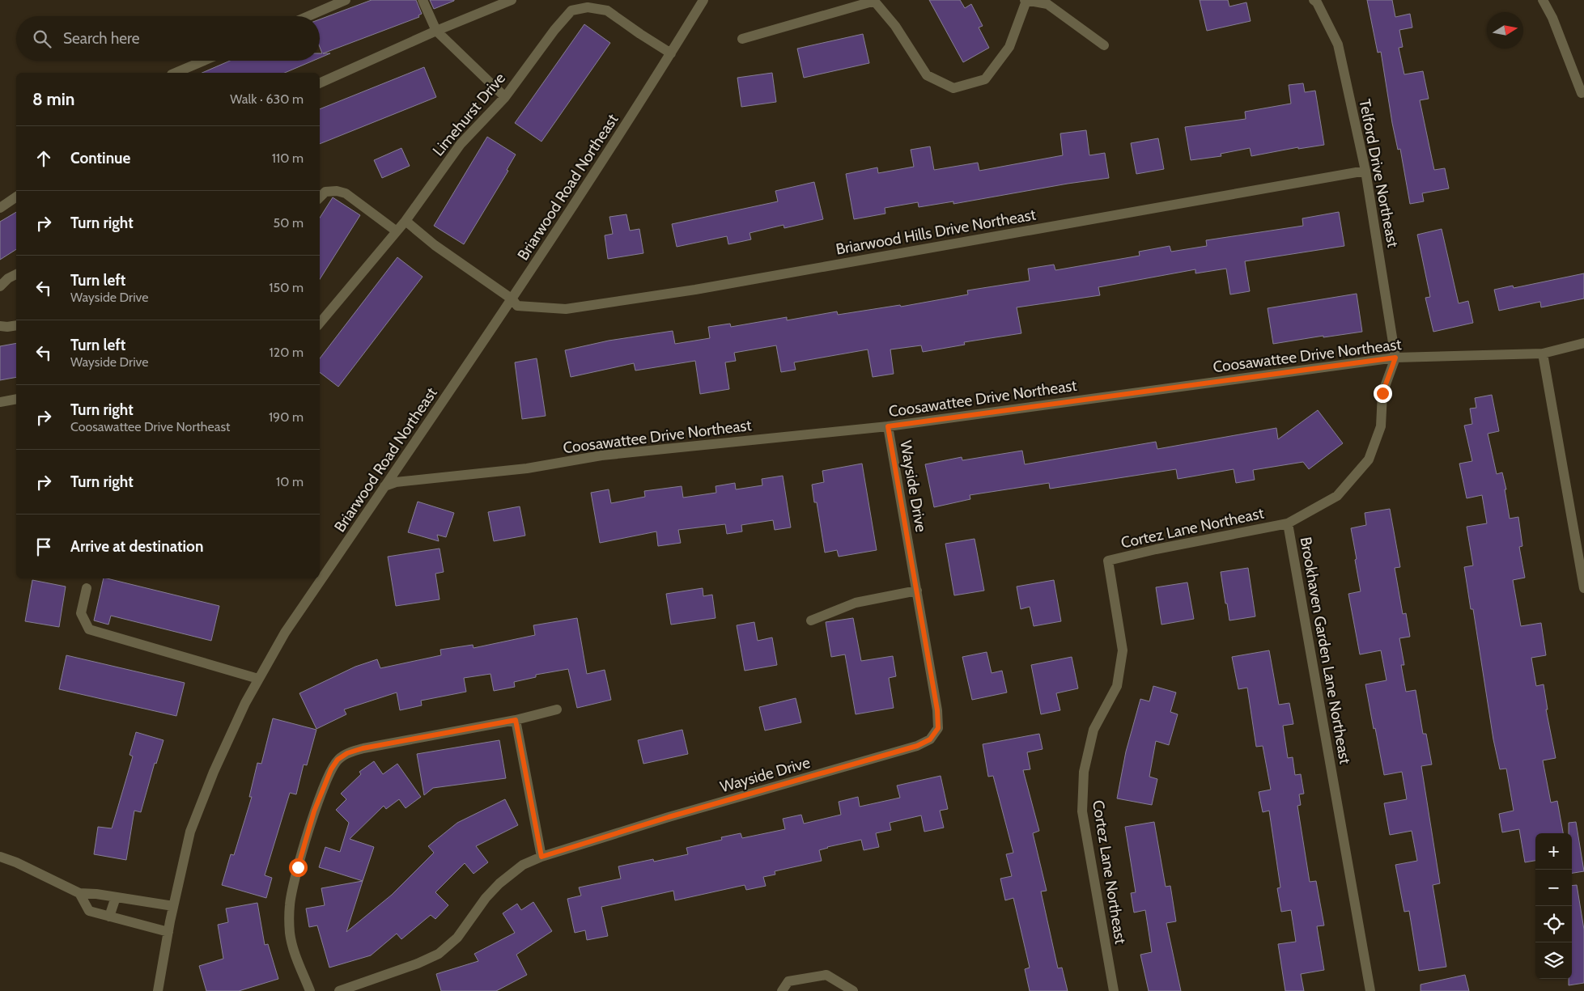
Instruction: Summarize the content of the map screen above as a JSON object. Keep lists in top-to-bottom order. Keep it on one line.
{"streets":{"street":["Limehurst Drive","Telford Drive Northeast","Briarwood Road Northeast","Briarwood Hills Drive Northeast","Coosawattee Drive Northeast","Wayside Drive","Cortez Lane Northeast","Brookhaven Garden Lane Northeast"]},"crossings":[["Limehurst Drive","Briarwood Road Northeast"],["Limehurst Drive","Briarwood Hills Drive Northeast"],["Telford Drive Northeast","Briarwood Hills Drive Northeast"],["Telford Drive Northeast","Coosawattee Drive Northeast"],["Telford Drive Northeast","Brookhaven Garden Lane Northeast"],["Briarwood Road Northeast","Briarwood Hills Drive Northeast"],["Briarwood Road Northeast","Coosawattee Drive Northeast"],["Coosawattee Drive Northeast","Wayside Drive"],["Coosawattee Drive Northeast","Brookhaven Garden Lane Northeast"],["Cortez Lane Northeast","Brookhaven Garden Lane Northeast"]],"north":"right","page":{"search":"Search here","heading":["8 min","Walk · 630 m"],"list":[["Continue","110 m"],["Turn right","50 m"],["Turn left","Wayside Drive","150 m"],["Turn left","Wayside Drive","120 m"],["Turn right","Coosawattee Drive Northeast","190 m"],["Turn right","10 m"],"Arrive at destination"],"map_buttons":["+","−"]}}
